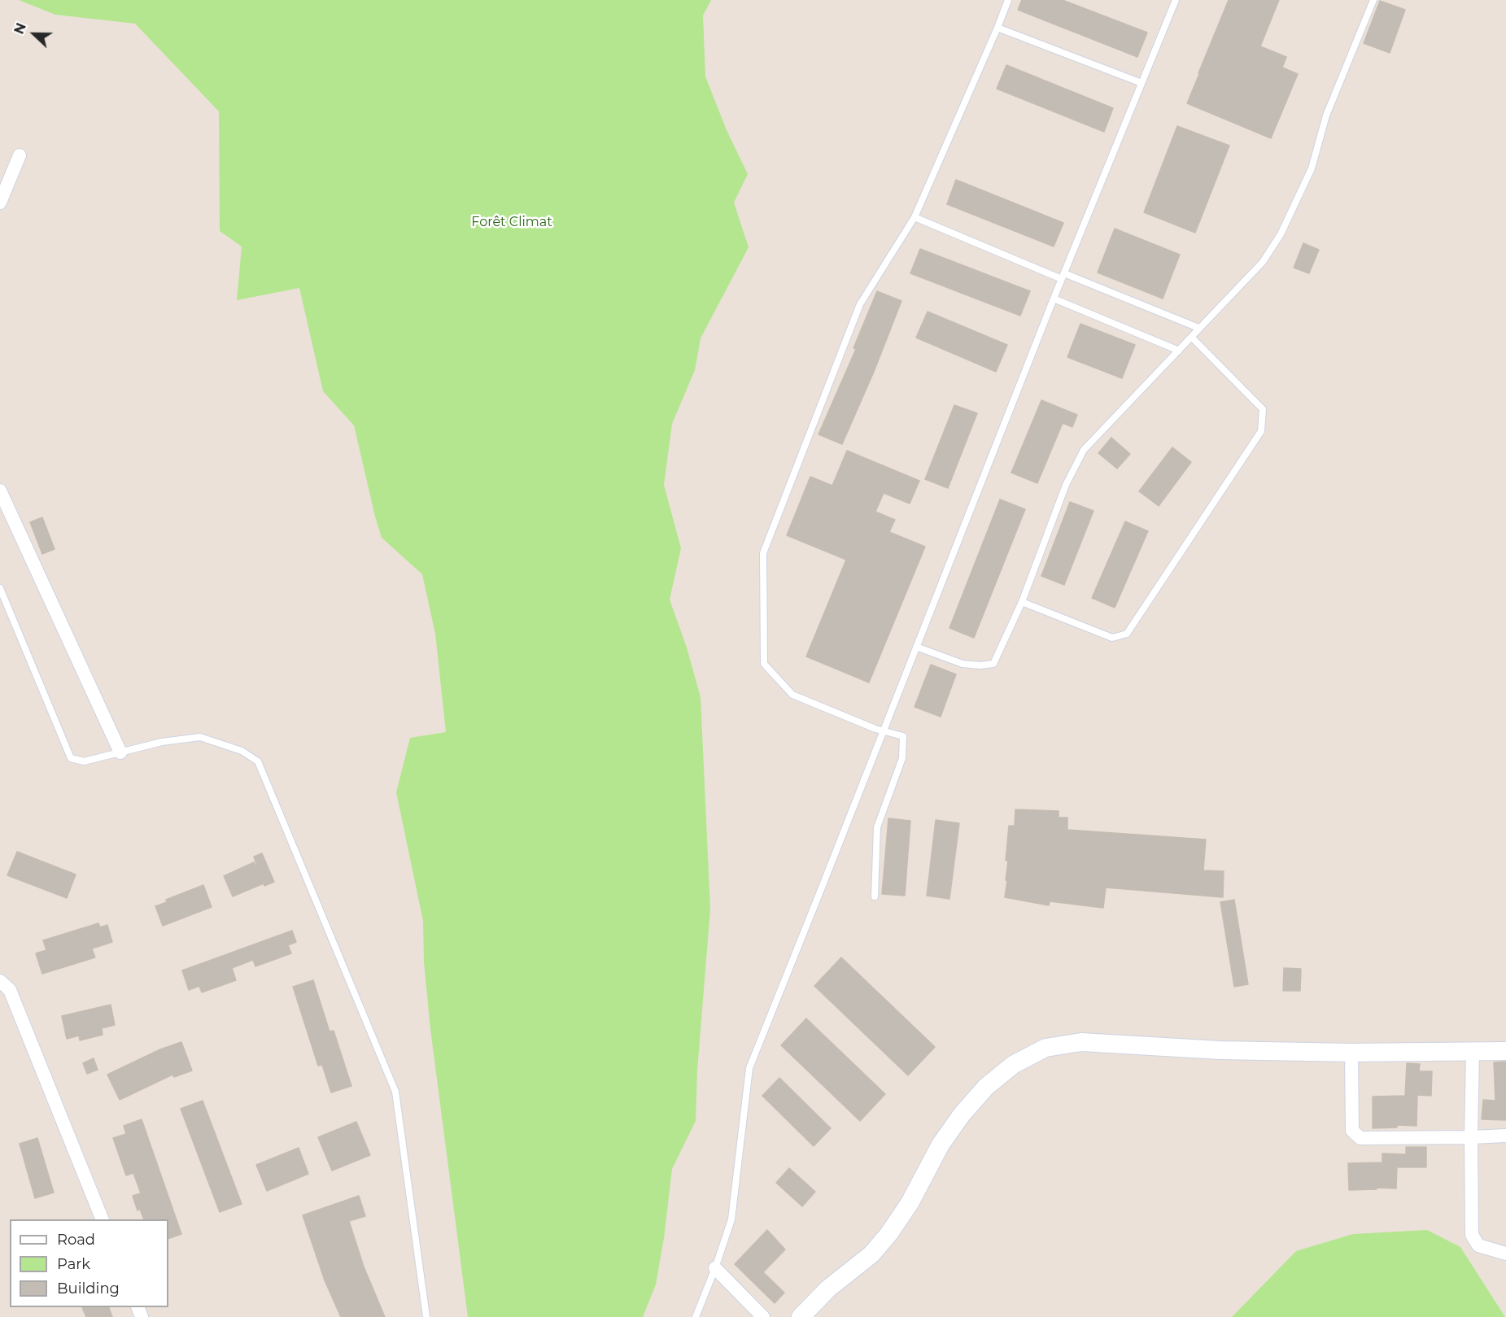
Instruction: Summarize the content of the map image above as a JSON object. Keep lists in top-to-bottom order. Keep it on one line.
{"parks":["Forêt Climat"],"legend":["Road","Park","Building"],"north":"left"}
